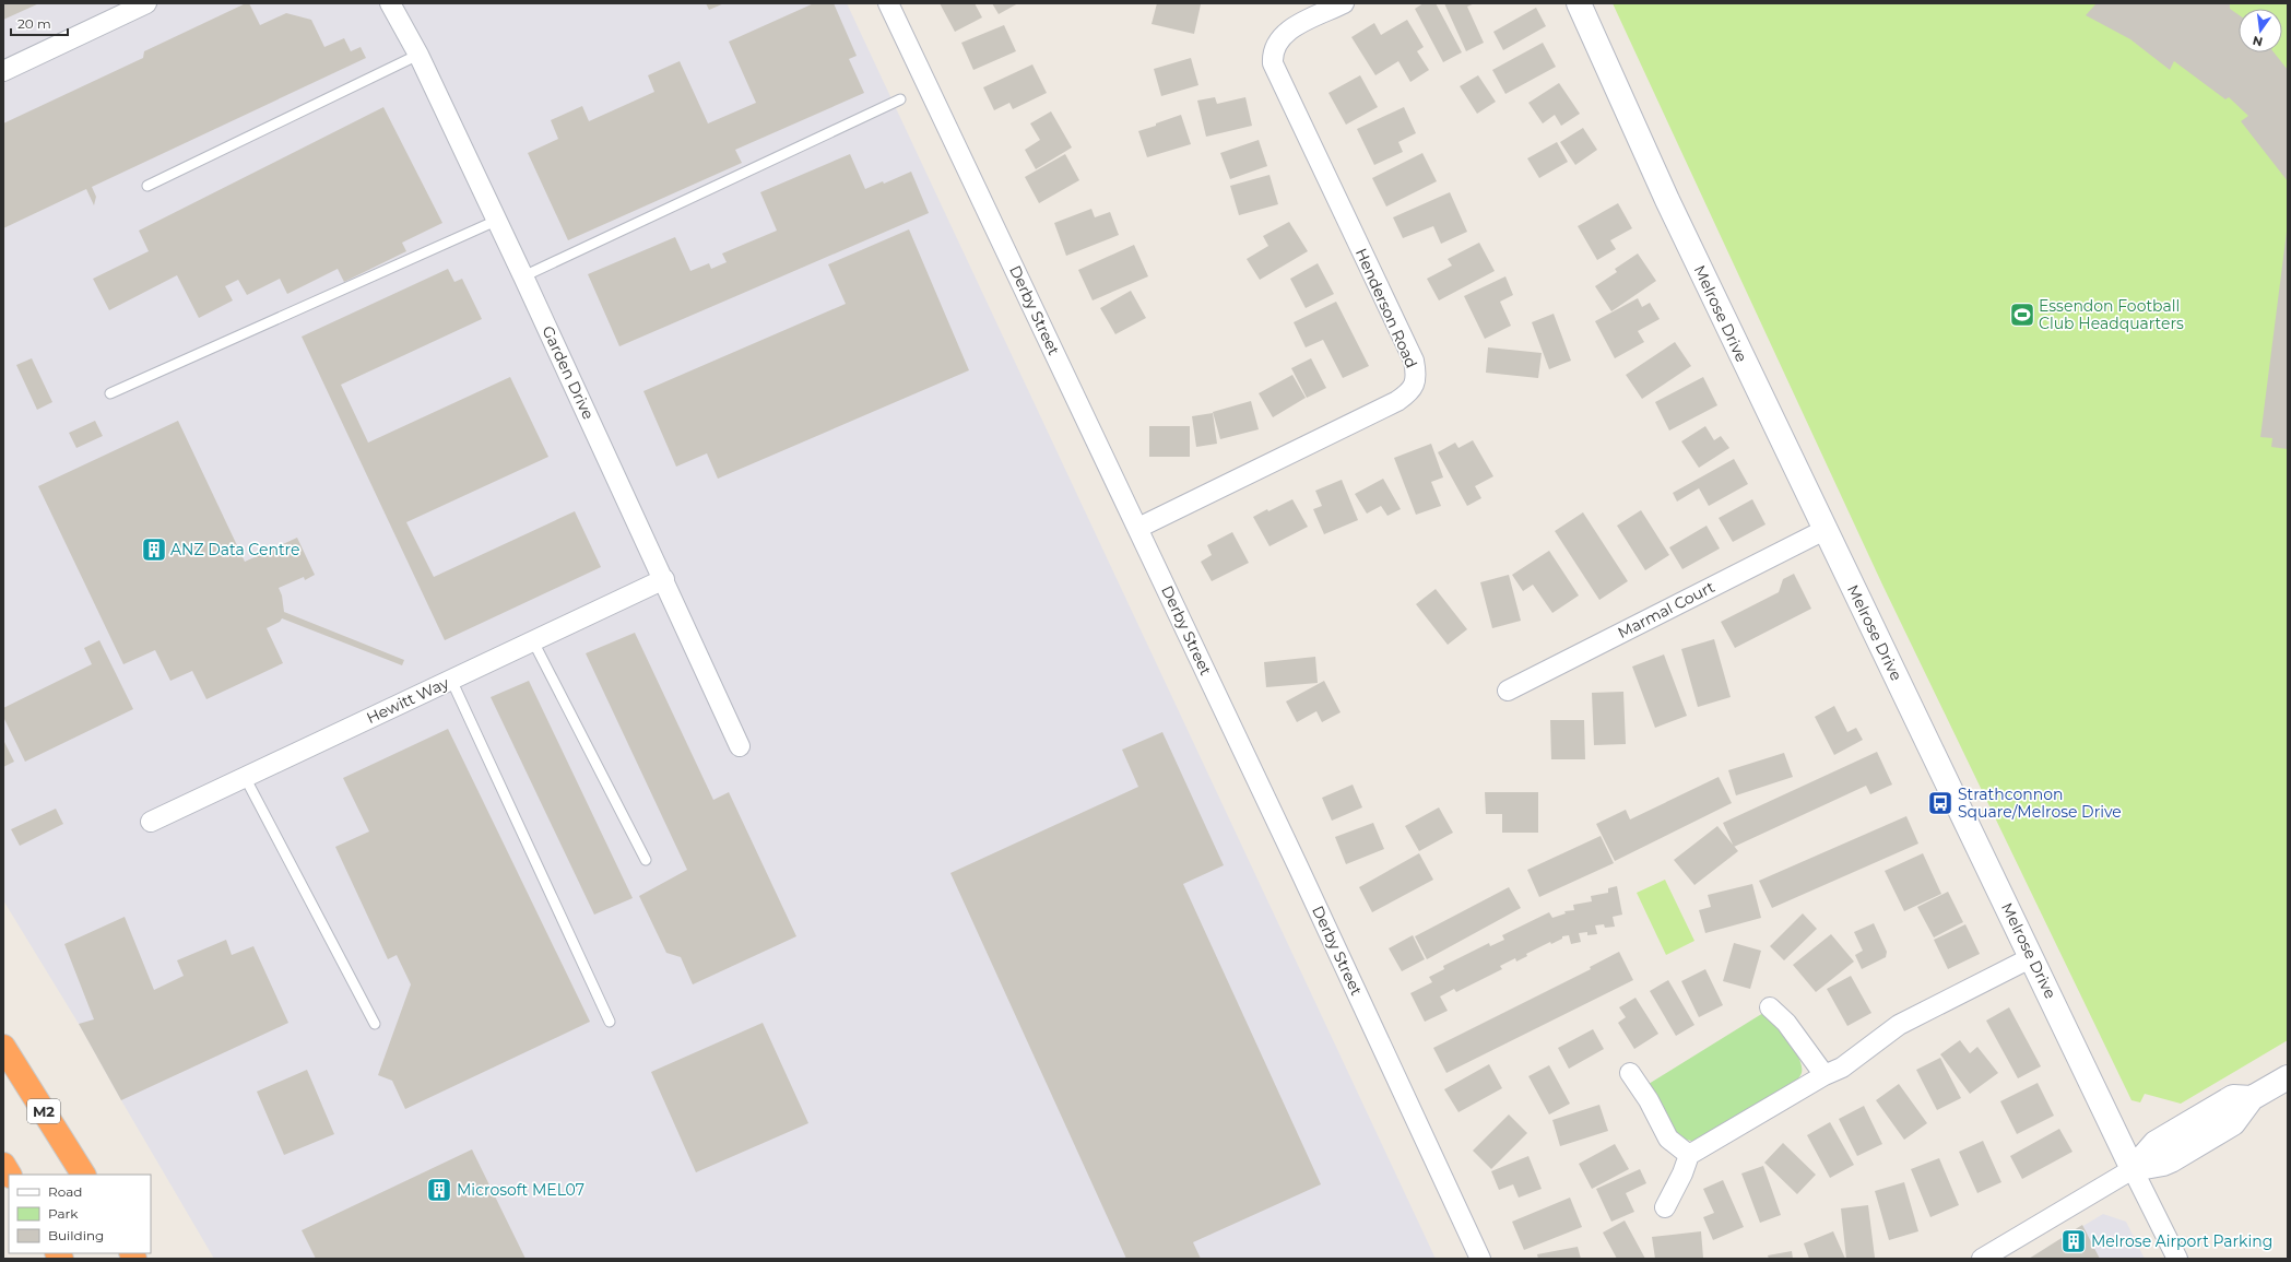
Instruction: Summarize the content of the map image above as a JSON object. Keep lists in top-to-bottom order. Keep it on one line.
{"streets":{"highway":["M2"],"street":["Henderson Road","Derby Street","Melrose Drive","Garden Drive","Marmal Court","Hewitt Way"]},"crossings":[["Henderson Road","Derby Street"],["Melrose Drive","Marmal Court"],["Garden Drive","Hewitt Way"]],"places":{"sports":["Essendon Football Club Headquarters"],"building":["ANZ Data Centre","Microsoft MEL07","Melrose Airport Parking"],"bus stop":["Strathconnon Square/Melrose Drive"]},"legend":["Road","Park","Building"],"scale_bar":"20 m","north":"bottom"}
